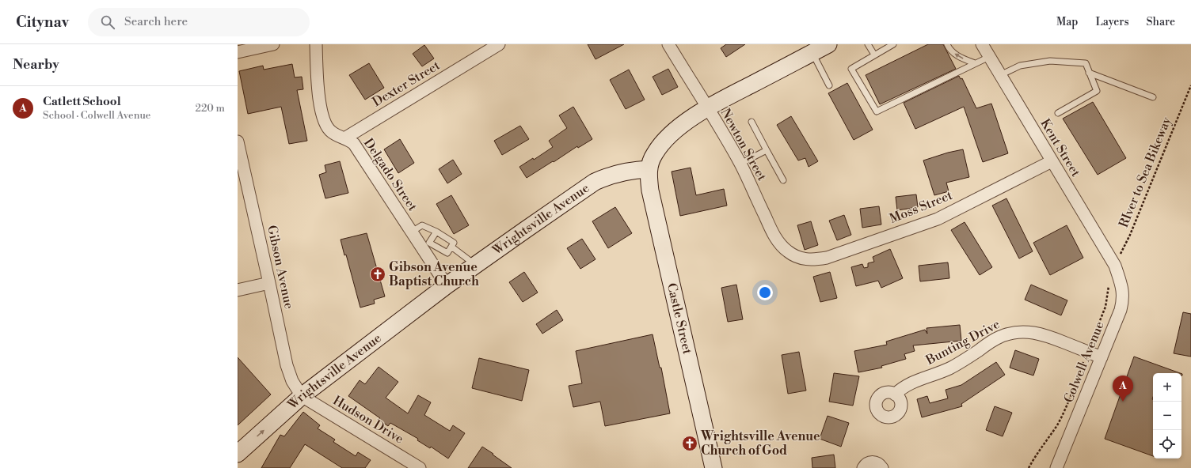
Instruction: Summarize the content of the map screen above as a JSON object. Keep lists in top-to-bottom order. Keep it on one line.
{"streets":{"street":["Dexter Street","Newton Street","Kent Street","Delgado Street","Moss Street","Wrightsville Avenue","Gibson Avenue","Castle Street","Bunting Drive","Colwell Avenue","Hudson Drive"],"path":["RIver to Sea Bikeway"]},"crossings":[["Dexter Street","Delgado Street"],["Newton Street","Moss Street"],["Kent Street","RIver to Sea Bikeway"],["Kent Street","Moss Street"],["Kent Street","Colwell Avenue"],["RIver to Sea Bikeway","Colwell Avenue"],["Delgado Street","Wrightsville Avenue"],["Wrightsville Avenue","Gibson Avenue"],["Wrightsville Avenue","Castle Street"],["Wrightsville Avenue","Hudson Drive"],["Gibson Avenue","Hudson Drive"],["Bunting Drive","Colwell Avenue"]],"places":{"church":["Gibson Avenue Baptist Church","Wrightsville Avenue Church of God"]},"page":{"header":"Citynav","search":"Search here","nav":["Map","Layers","Share"],"heading":"Nearby","list":[{"mark":"A","name":"Catlett School","note":"School · Colwell Avenue","value":"220 m"}],"map_buttons":["+","−"],"pins":"A"}}
